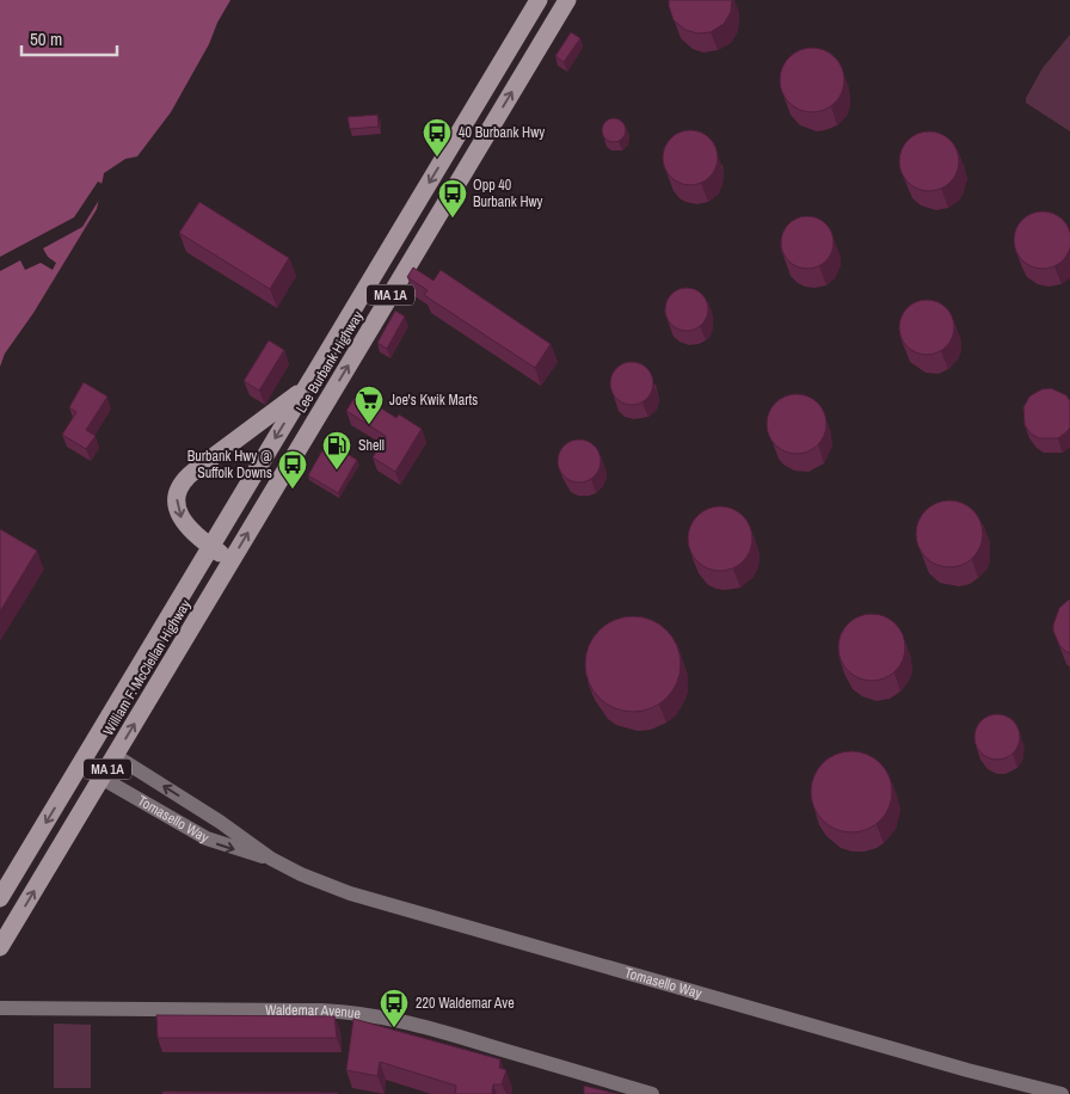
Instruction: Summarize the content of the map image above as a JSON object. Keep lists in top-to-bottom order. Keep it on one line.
{"streets":{"highway":["MA 1A","Lee Burbank Highway","William F. McClellan Highway"],"street":["Tomasello Way","Waldemar Avenue"]},"crossings":[["Lee Burbank Highway","William F. McClellan Highway"],["William F. McClellan Highway","Tomasello Way"]],"places":{"bus stop":["40 Burbank Hwy","Opp 40 Burbank Hwy","Burbank Hwy @ Suffolk Downs","220 Waldemar Ave"],"supermarket":["Joe's Kwik Marts"],"fuel station":["Shell"]},"scale_bar":"50 m"}
